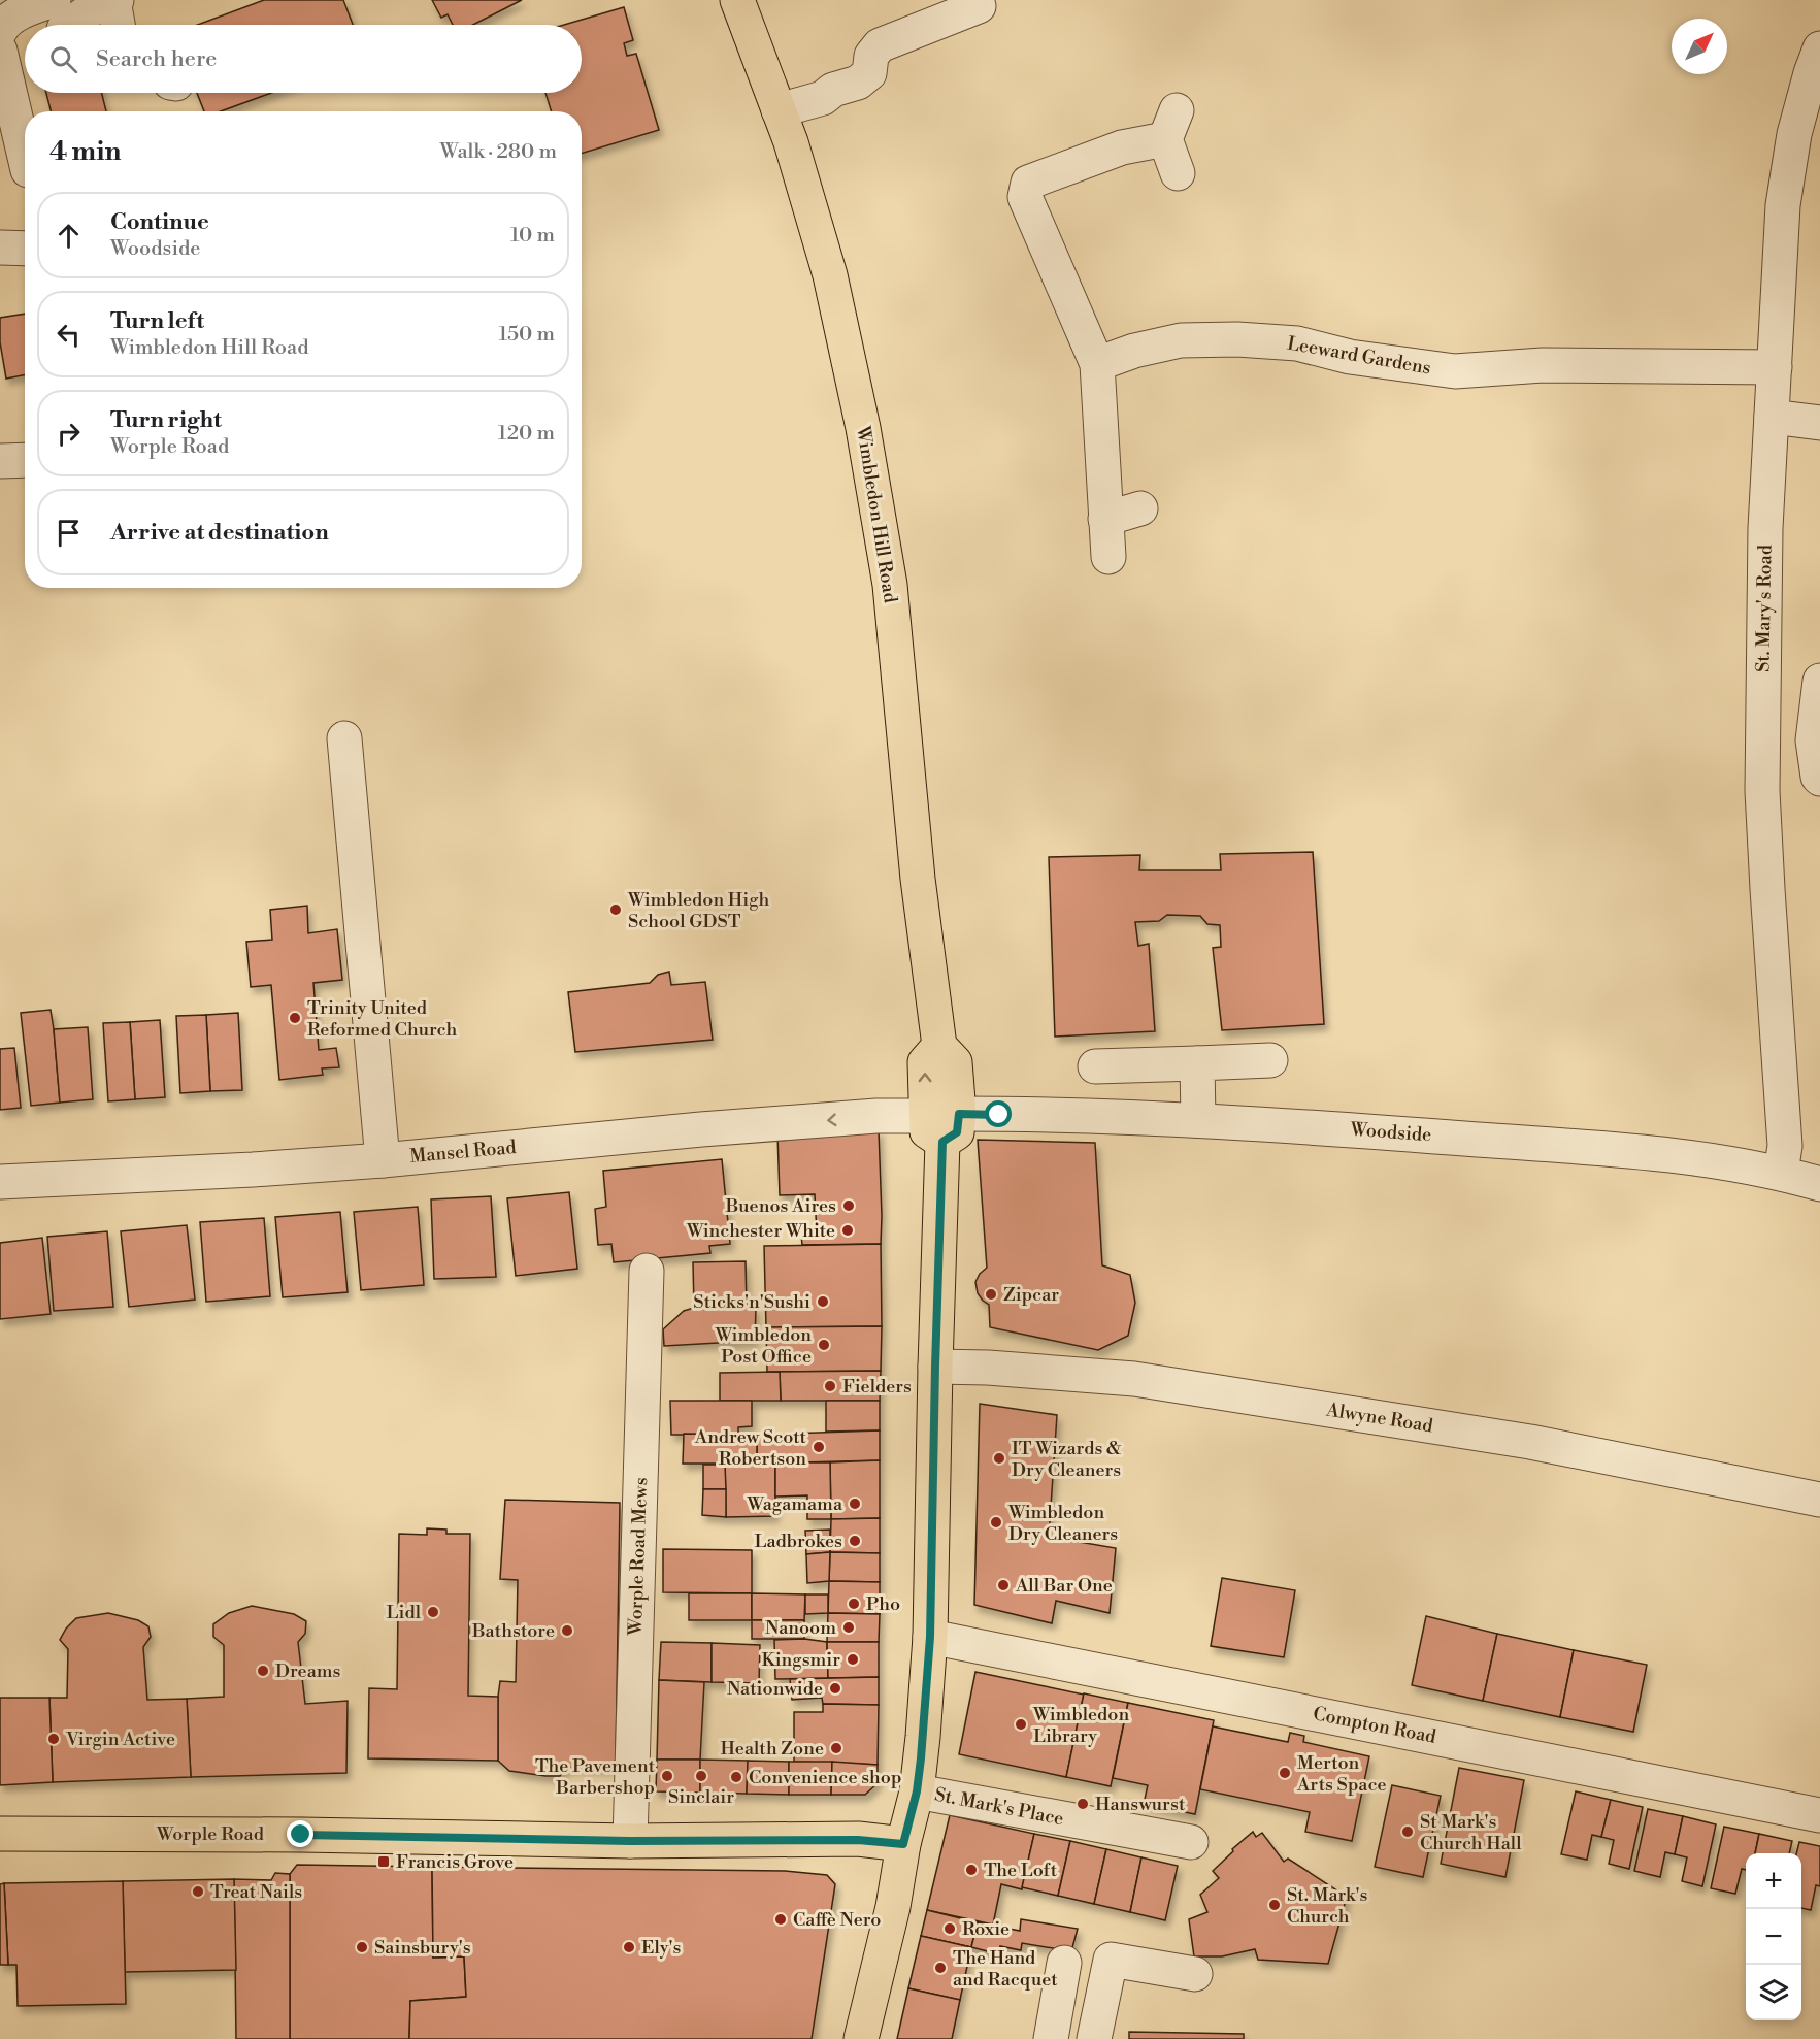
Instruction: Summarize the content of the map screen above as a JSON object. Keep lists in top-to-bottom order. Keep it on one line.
{"streets":{"main road":["Wimbledon Hill Road","Worple Road"],"street":["Leeward Gardens","St. Mary's Road","Woodside","Mansel Road","Alwyne Road","Worple Road Mews","Compton Road","St. Mark's Place"]},"crossings":[["Leeward Gardens","St. Mary's Road"],["Wimbledon Hill Road","Woodside"],["Wimbledon Hill Road","Mansel Road"],["Wimbledon Hill Road","Alwyne Road"],["Wimbledon Hill Road","Compton Road"],["Wimbledon Hill Road","St. Mark's Place"],["Wimbledon Hill Road","Worple Road"],["St. Mary's Road","Woodside"],["Woodside","Mansel Road"],["Worple Road Mews","Worple Road"]],"one_way":["Mansel Road"],"places":{"other":["Wimbledon High School GDST","Trinity United Reformed Church","Buenos Aires","Winchester White","Zipcar","Sticks'n'Sushi","Wimbledon Post Office","Fielders","Andrew Scott Robertson","IT Wizards & Dry Cleaners","Wagamama","Wimbledon Dry Cleaners","Ladbrokes","All Bar One","Pho","Lidl","Nanoom","Bathstore","Kingsmir","Dreams","Nationwide","Wimbledon Library","Virgin Active","Health Zone","Merton Arts Space","The Pavement Barbershop","Sinclair","Convenience shop","Hanswurst","St Mark's Church Hall","The Loft","Treat Nails","St. Mark's Church","Caffè Nero","Roxie","Sainsbury's","Ely's","The Hand and Racquet"],"transit":["Francis Grove"]},"north":"top right","page":{"search":"Search here","heading":["4 min","Walk · 280 m"],"list":[["Continue","Woodside","10 m"],["Turn left","Wimbledon Hill Road","150 m"],["Turn right","Worple Road","120 m"],"Arrive at destination"],"map_buttons":["+","−"]}}
